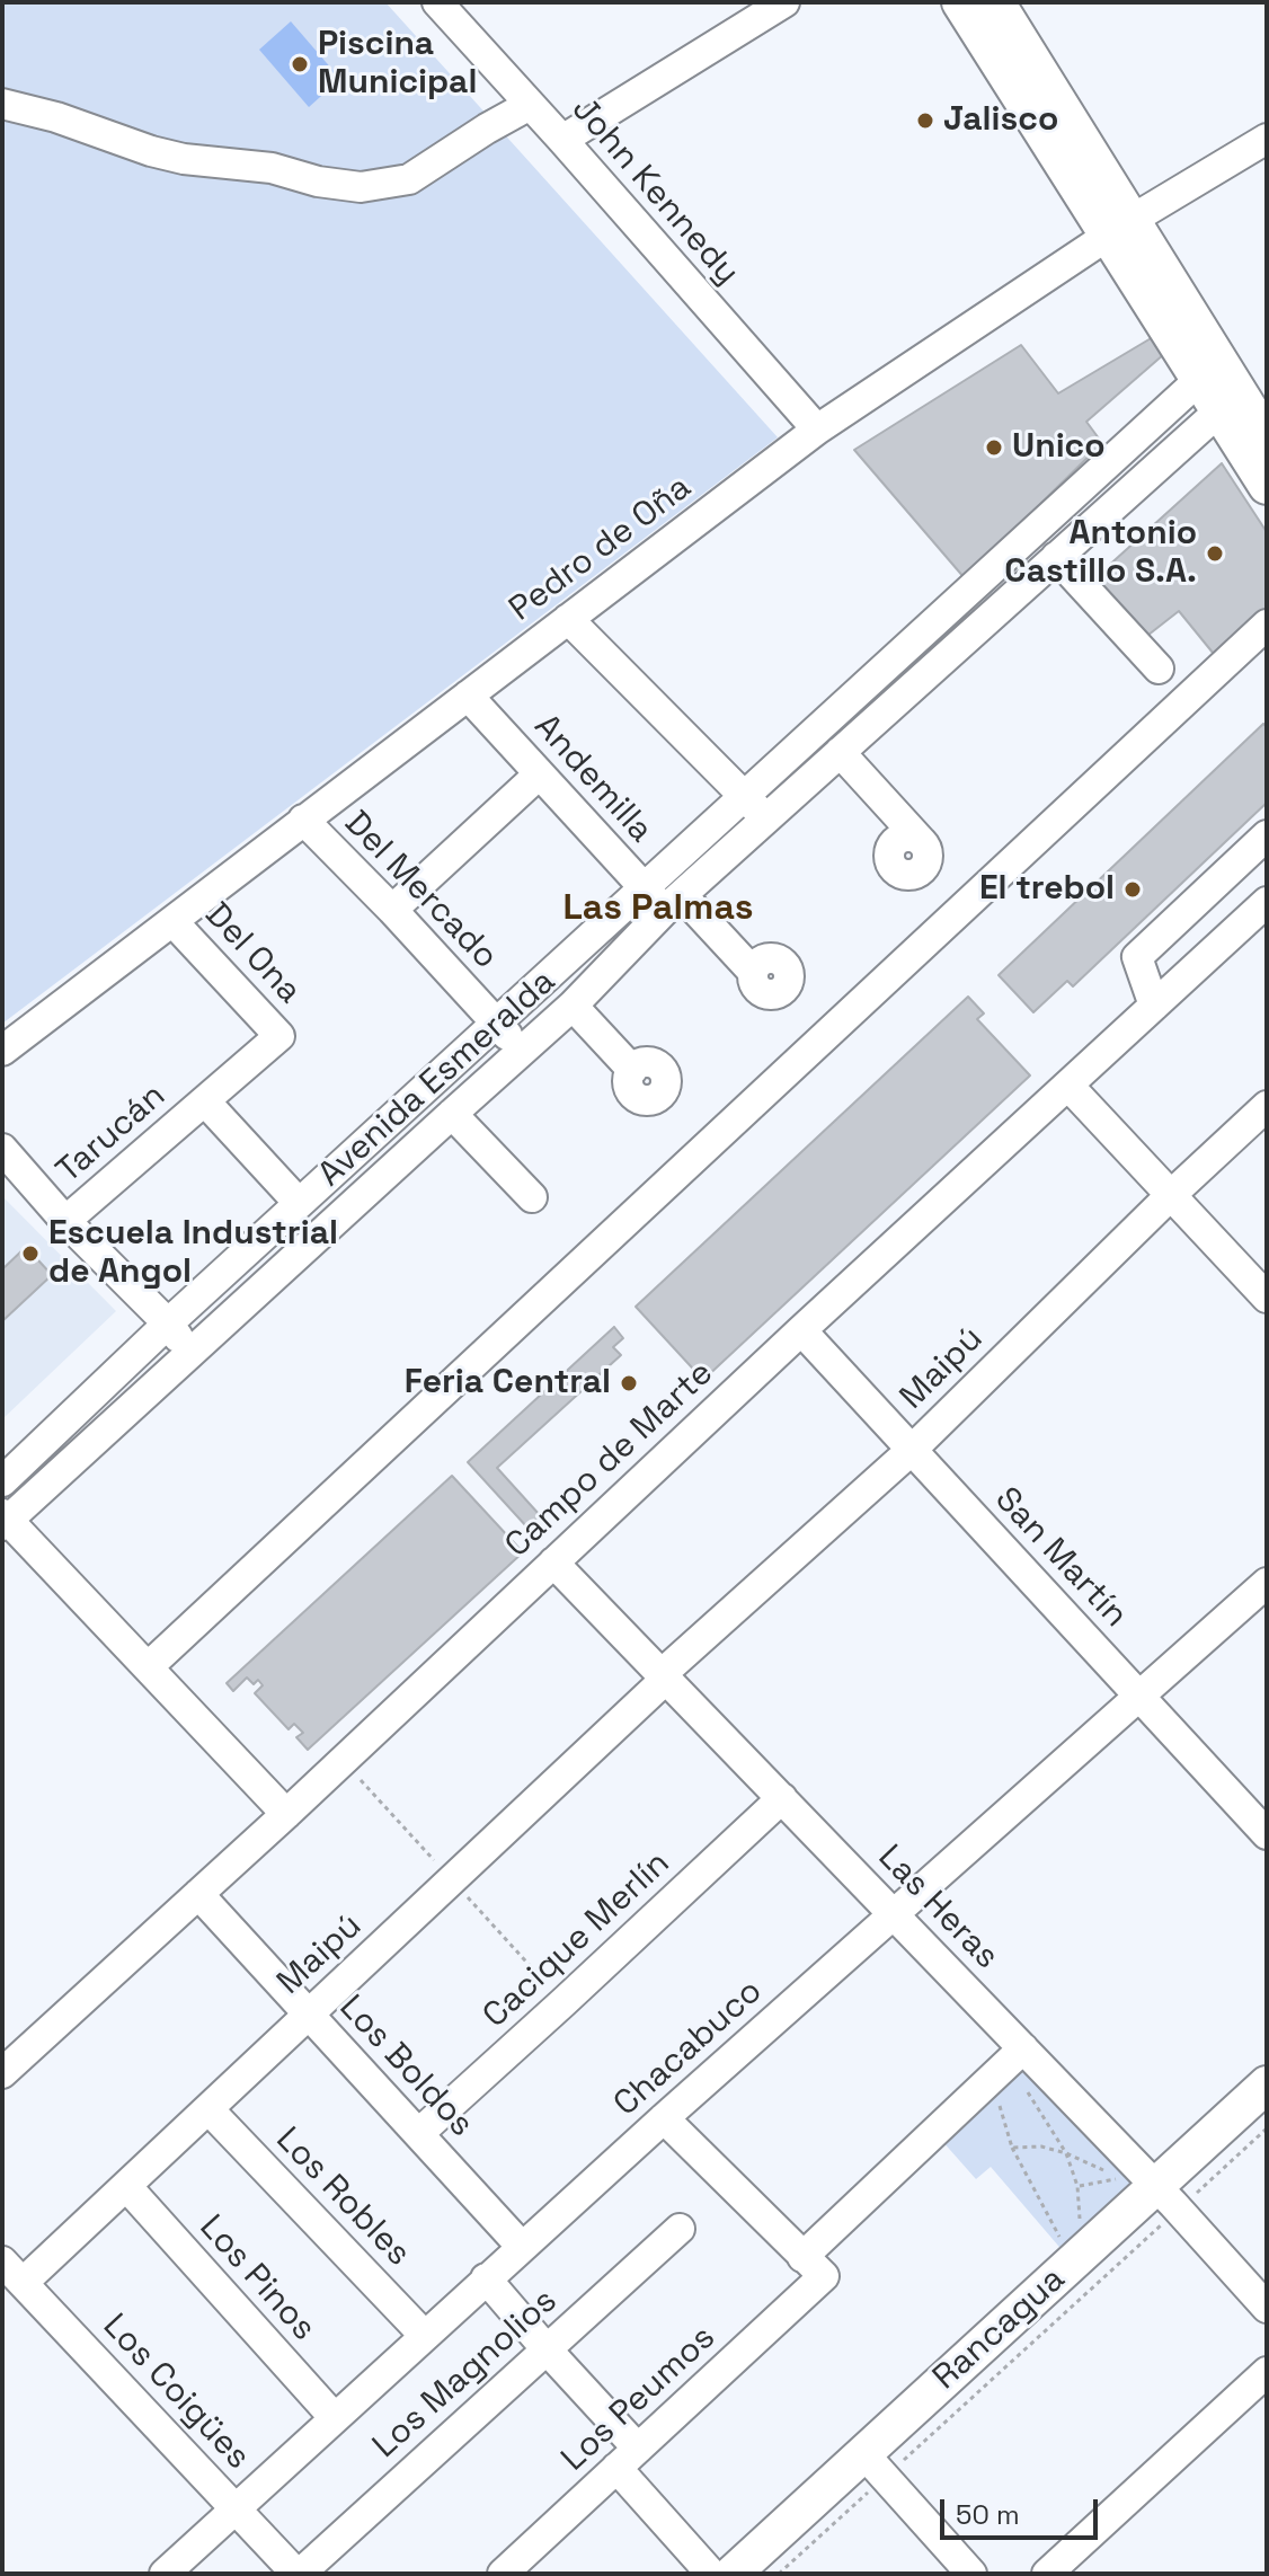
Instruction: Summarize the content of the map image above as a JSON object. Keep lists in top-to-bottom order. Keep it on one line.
{"streets":{"main road":["Rancagua"],"street":["John Kennedy","Pedro de Oña","Andemilla","Del Mercado","Del Ona","Avenida Esmeralda","Tarucán","Maipú","Campo de Marte","San Martín","Las Heras","Cacique Merlín","Chacabuco","Los Boldos","Los Robles","Los Pinos","Los Magnolios","Los Coigües","Los Peumos"]},"crossings":[["John Kennedy","Pedro de Oña"],["Pedro de Oña","Andemilla"],["Pedro de Oña","Del Mercado"],["Pedro de Oña","Del Ona"],["Andemilla","Avenida Esmeralda"],["Del Mercado","Avenida Esmeralda"],["Del Ona","Tarucán"],["Maipú","San Martín"],["Maipú","Las Heras"],["Maipú","Los Boldos"],["Maipú","Los Robles"],["Maipú","Los Pinos"],["Maipú","Los Coigües"],["Campo de Marte","San Martín"],["Campo de Marte","Las Heras"],["Campo de Marte","Los Boldos"],["San Martín","Chacabuco"],["Las Heras","Cacique Merlín"],["Las Heras","Chacabuco"],["Las Heras","Rancagua"],["Las Heras","Los Peumos"],["Cacique Merlín","Los Boldos"],["Chacabuco","Los Boldos"],["Chacabuco","Los Robles"],["Chacabuco","Los Pinos"],["Chacabuco","Los Coigües"],["Los Magnolios","Los Coigües"]],"districts":["Las Palmas"],"places":["Piscina Municipal","Jalisco","Unico","Antonio Castillo S.A.","El trebol","Escuela Industrial de Angol","Feria Central"],"scale_bar":"50 m"}
